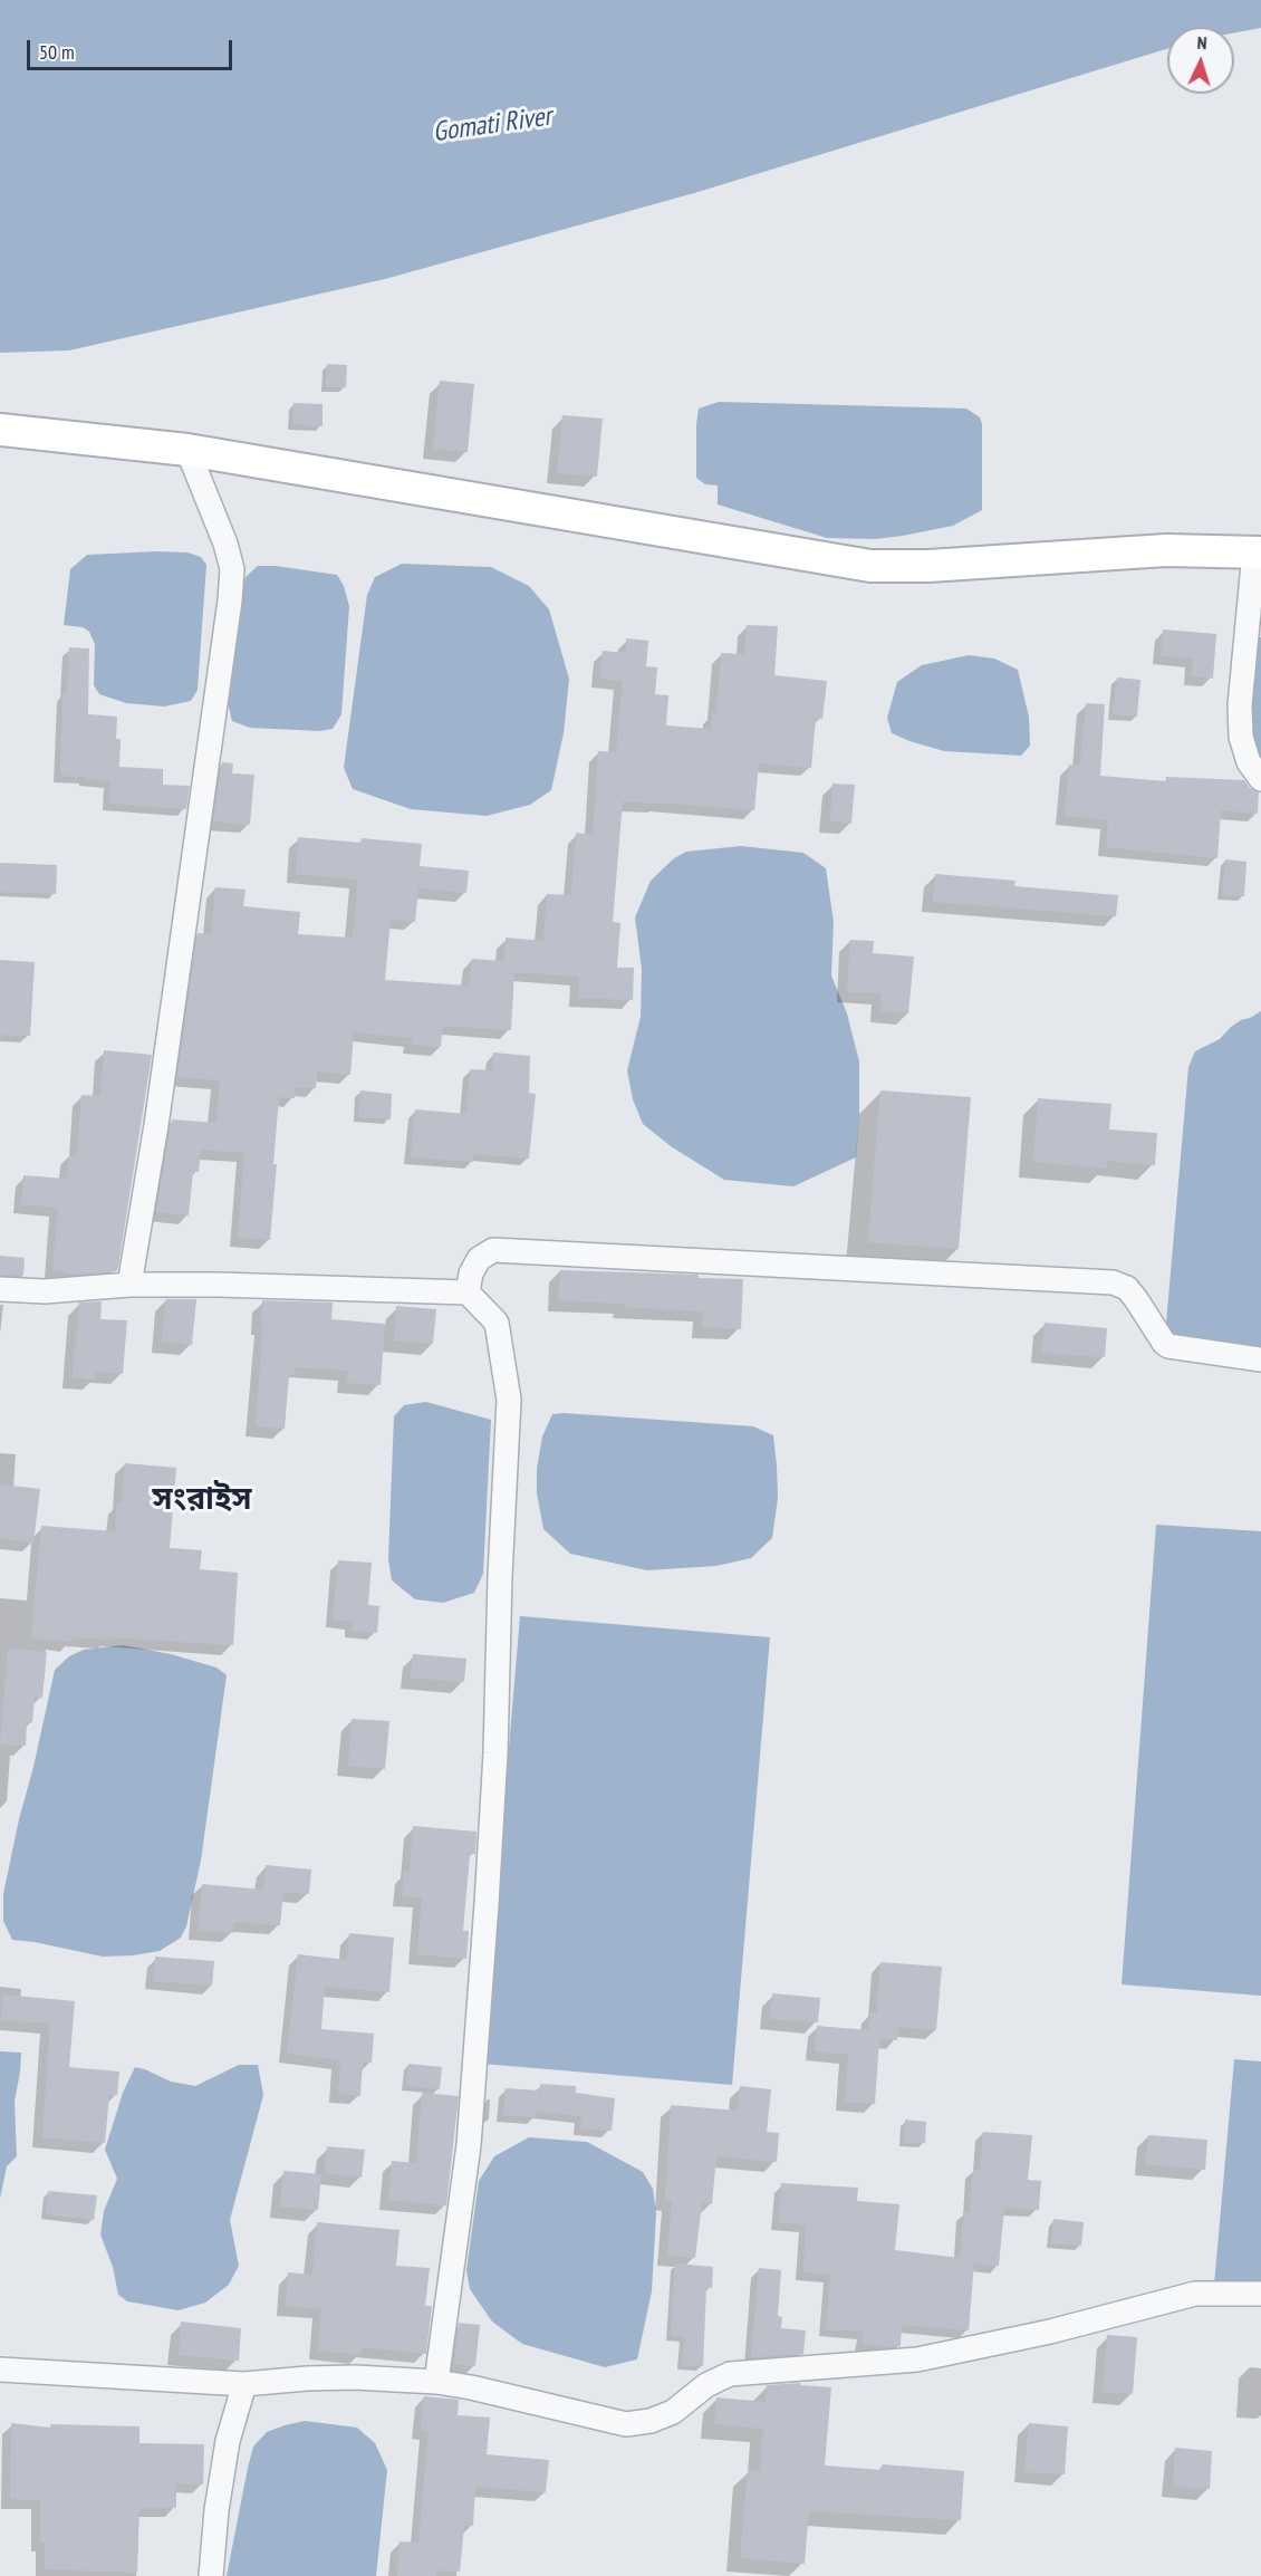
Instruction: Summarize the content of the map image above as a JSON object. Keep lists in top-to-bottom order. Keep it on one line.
{"districts":["সংরাইস"],"water":["Gomati River"],"scale_bar":"50 m","north":"top"}
